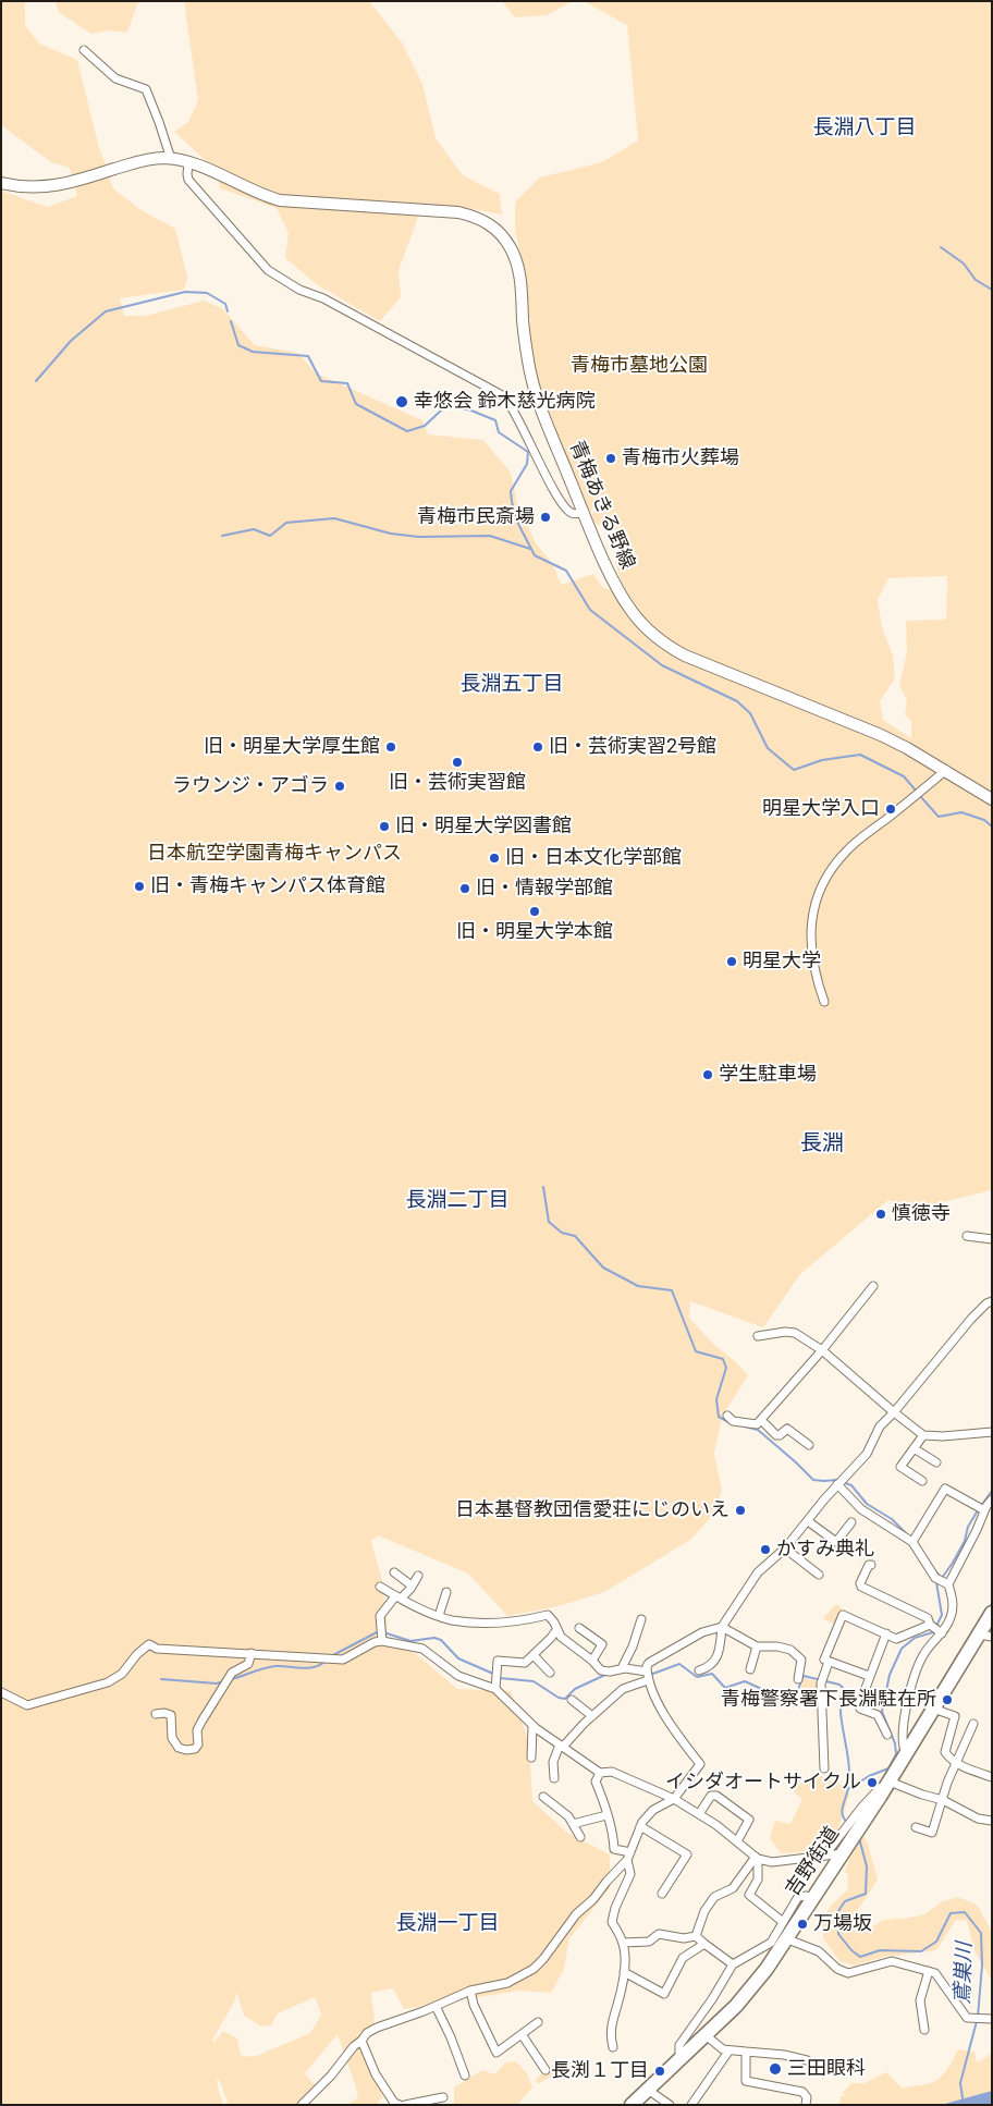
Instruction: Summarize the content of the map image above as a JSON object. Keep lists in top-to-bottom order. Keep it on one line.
{"streets":{"highway":["吉野街道"],"main road":["青梅あきる野線"]},"districts":["長淵八丁目","長淵五丁目","長淵","長淵二丁目","長淵一丁目"],"water":["鳶巣川"],"parks":["青梅市墓地公園","日本航空学園青梅キャンパス"],"places":["幸悠会 鈴木慈光病院","青梅市火葬場","青梅市民斎場","旧・明星大学厚生館","旧・芸術実習2号館","旧・芸術実習館","ラウンジ・アゴラ","明星大学入口","旧・明星大学図書館","旧・日本文化学部館","旧・青梅キャンパス体育館","旧・情報学部館","旧・明星大学本館","明星大学","学生駐車場","慎徳寺","日本基督教団信愛荘にじのいえ","かすみ典礼","青梅警察署下長淵駐在所","イシダオートサイクル","万場坂","三田眼科","長渕１丁目"]}
